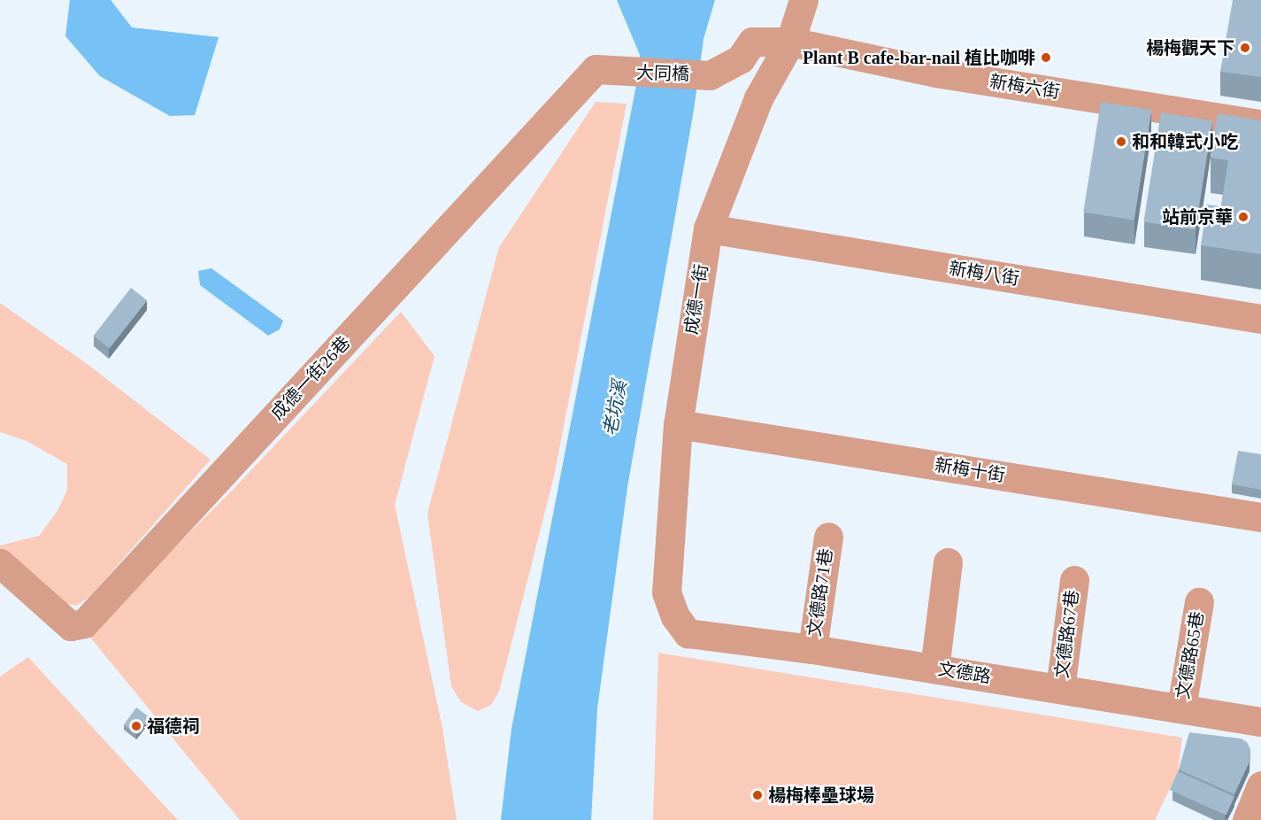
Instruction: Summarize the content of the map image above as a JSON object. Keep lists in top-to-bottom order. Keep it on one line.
{"streets":{"street":["大同橋","新梅六街","新梅八街","成德一街","成德一街26巷","新梅十街","文德路71巷","文德路67巷","文德路65巷","文德路"]},"crossings":[["大同橋","新梅六街"],["大同橋","成德一街"],["大同橋","成德一街26巷"],["新梅六街","成德一街"],["新梅八街","成德一街"],["成德一街","新梅十街"],["成德一街","文德路"],["文德路71巷","文德路"],["文德路67巷","文德路"],["文德路65巷","文德路"]],"water":["老坑溪"],"places":["楊梅觀天下","Plant B cafe-bar-nail 植比咖啡","和和韓式小吃","站前京華","福德祠","楊梅棒壘球場"]}
